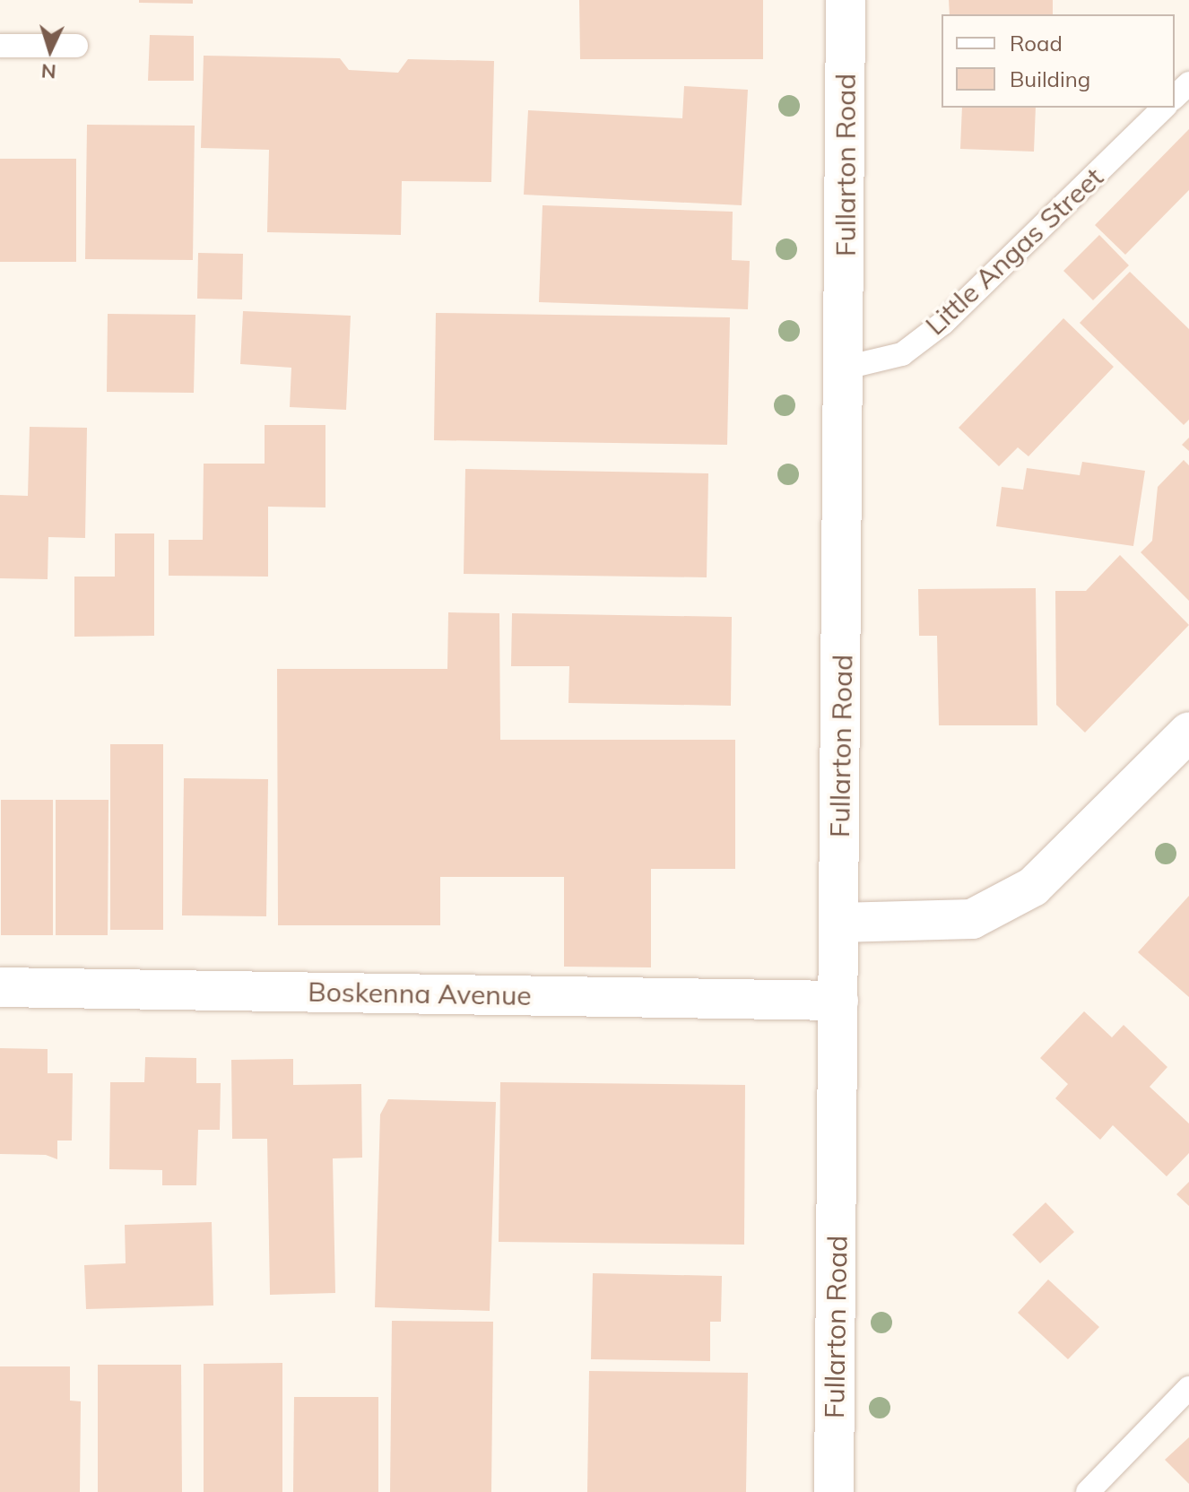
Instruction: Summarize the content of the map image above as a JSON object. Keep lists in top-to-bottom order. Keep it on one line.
{"streets":{"main road":["Fullarton Road","Boskenna Avenue"],"lane":["Little Angas Street"]},"crossings":[["Fullarton Road","Little Angas Street"],["Fullarton Road","Boskenna Avenue"]],"legend":["Road","Building"],"north":"bottom"}
